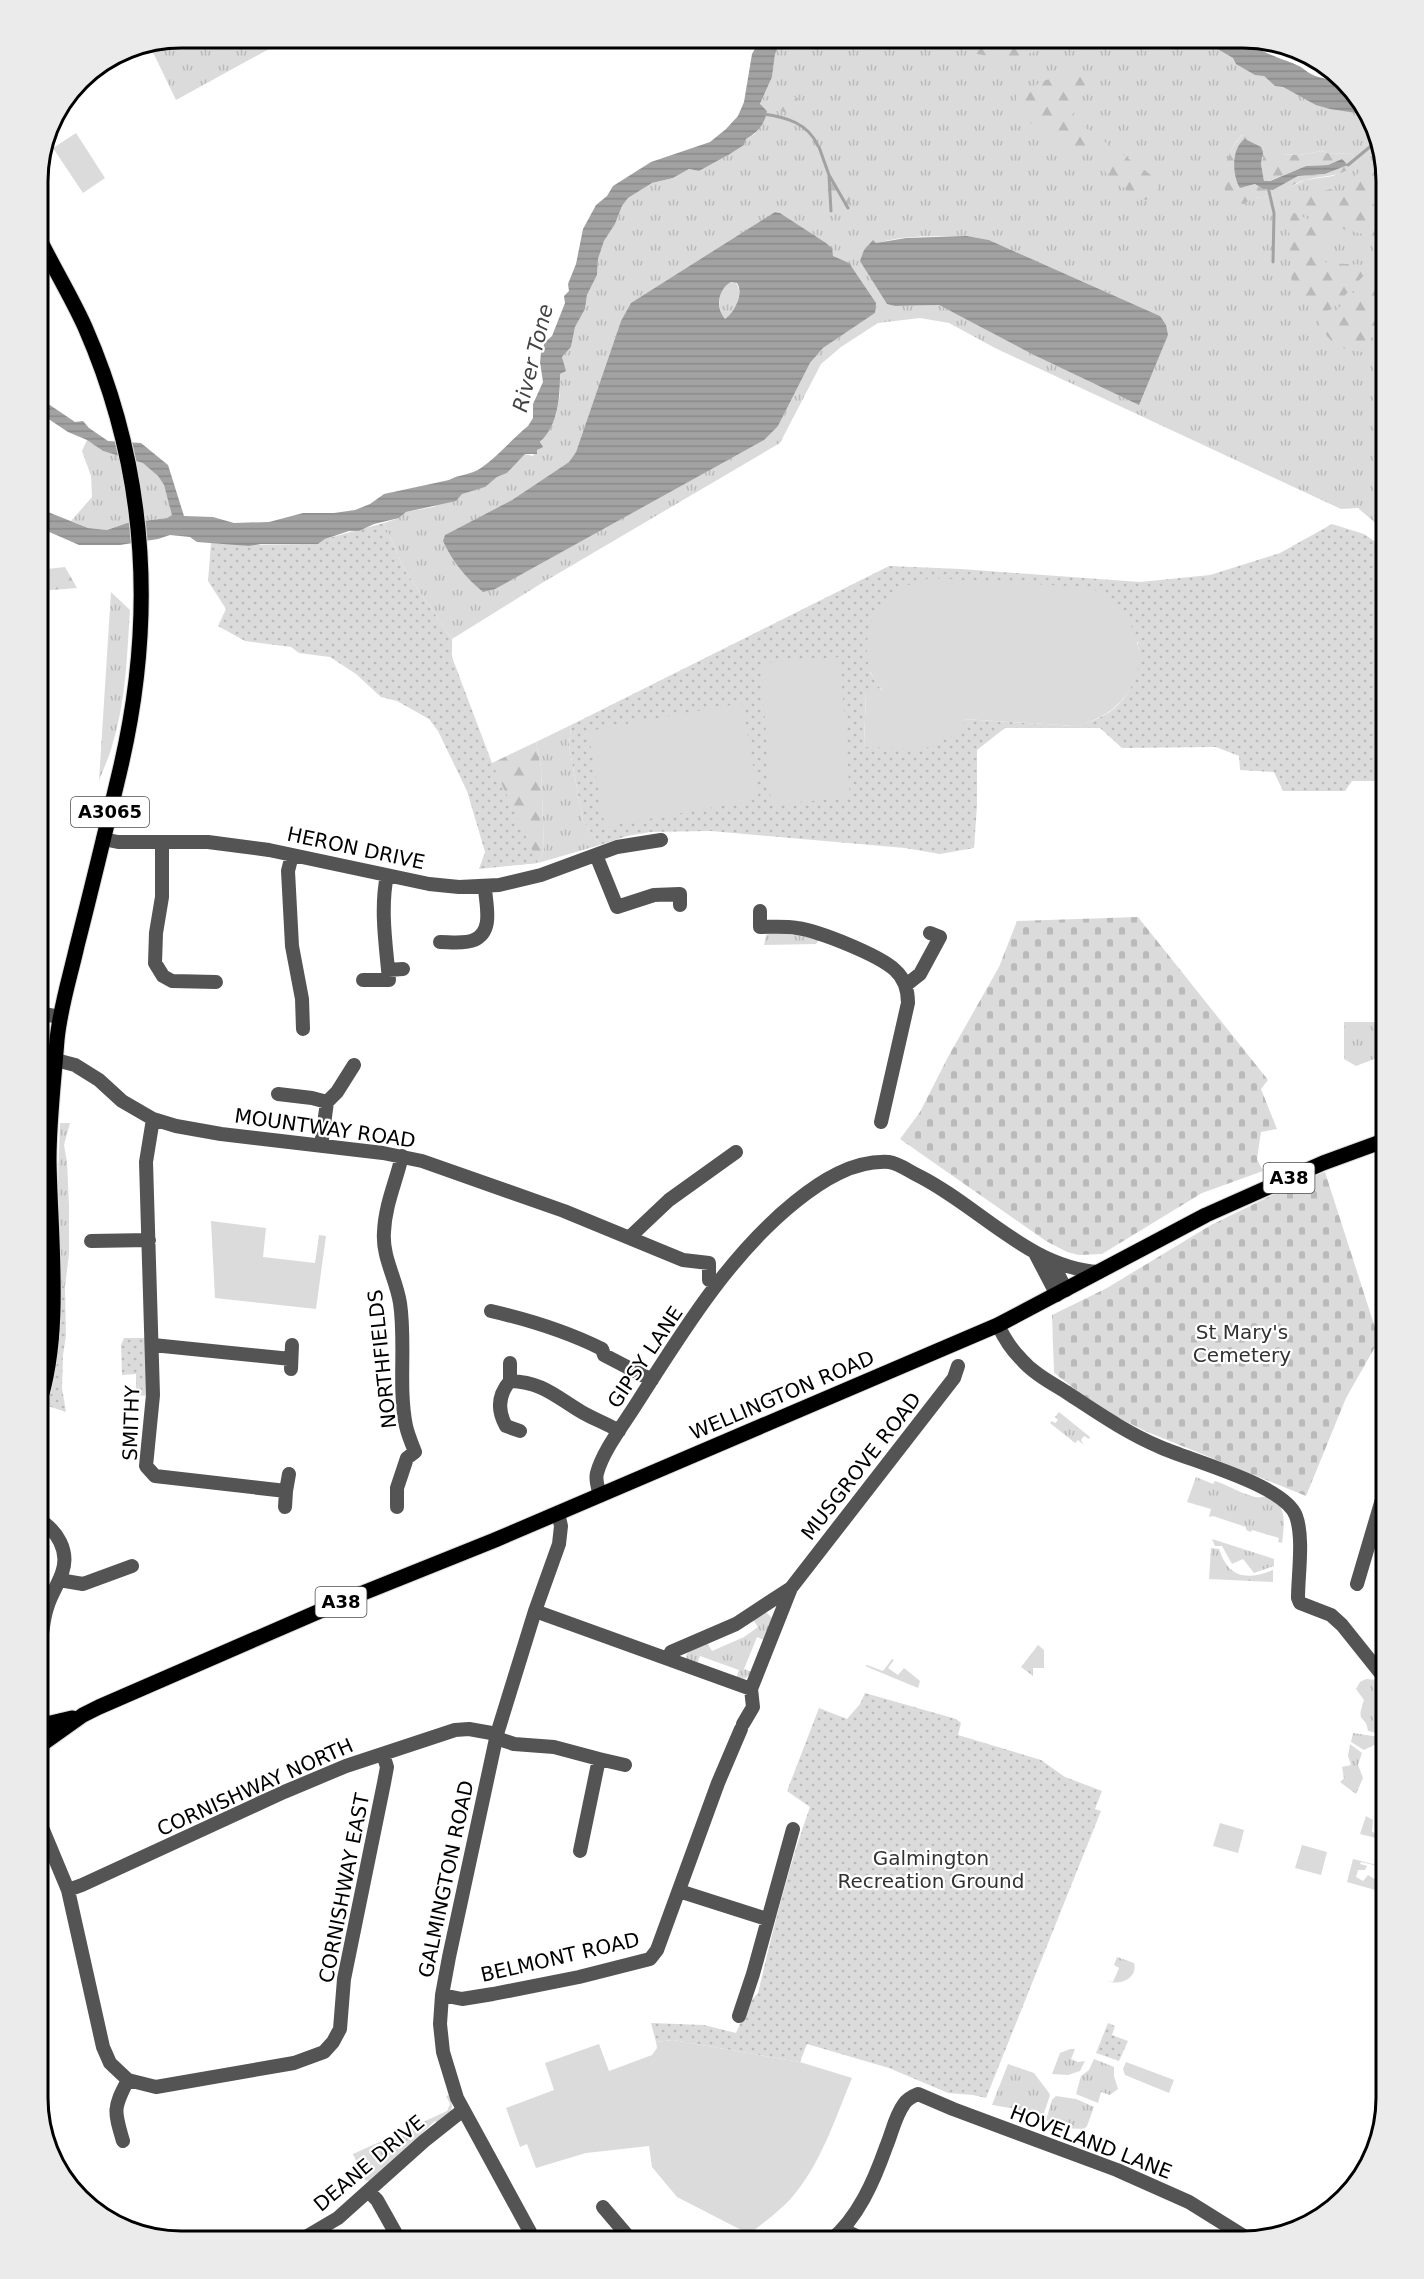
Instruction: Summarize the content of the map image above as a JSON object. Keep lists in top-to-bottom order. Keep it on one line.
{"streets":{"main road":["A3065","A38","WELLINGTON ROAD"],"street":["HERON DRIVE","MOUNTWAY ROAD","GIPSY LANE","NORTHFIELDS","SMITHY","MUSGROVE ROAD","CORNISHWAY NORTH","GALMINGTON ROAD","CORNISHWAY EAST","BELMONT ROAD","HOVELAND LANE","DEANE DRIVE"]},"crossings":[["A3065","HERON DRIVE"],["A3065","MOUNTWAY ROAD"],["MOUNTWAY ROAD","NORTHFIELDS"],["MOUNTWAY ROAD","SMITHY"],["A38","GIPSY LANE"],["A38","WELLINGTON ROAD"],["A38","GALMINGTON ROAD"],["GIPSY LANE","WELLINGTON ROAD"],["MUSGROVE ROAD","BELMONT ROAD"],["CORNISHWAY NORTH","GALMINGTON ROAD"],["CORNISHWAY NORTH","CORNISHWAY EAST"],["GALMINGTON ROAD","BELMONT ROAD"],["GALMINGTON ROAD","DEANE DRIVE"]],"water":["River Tone"],"parks":["St Mary's Cemetery","Galmington Recreation Ground"]}
